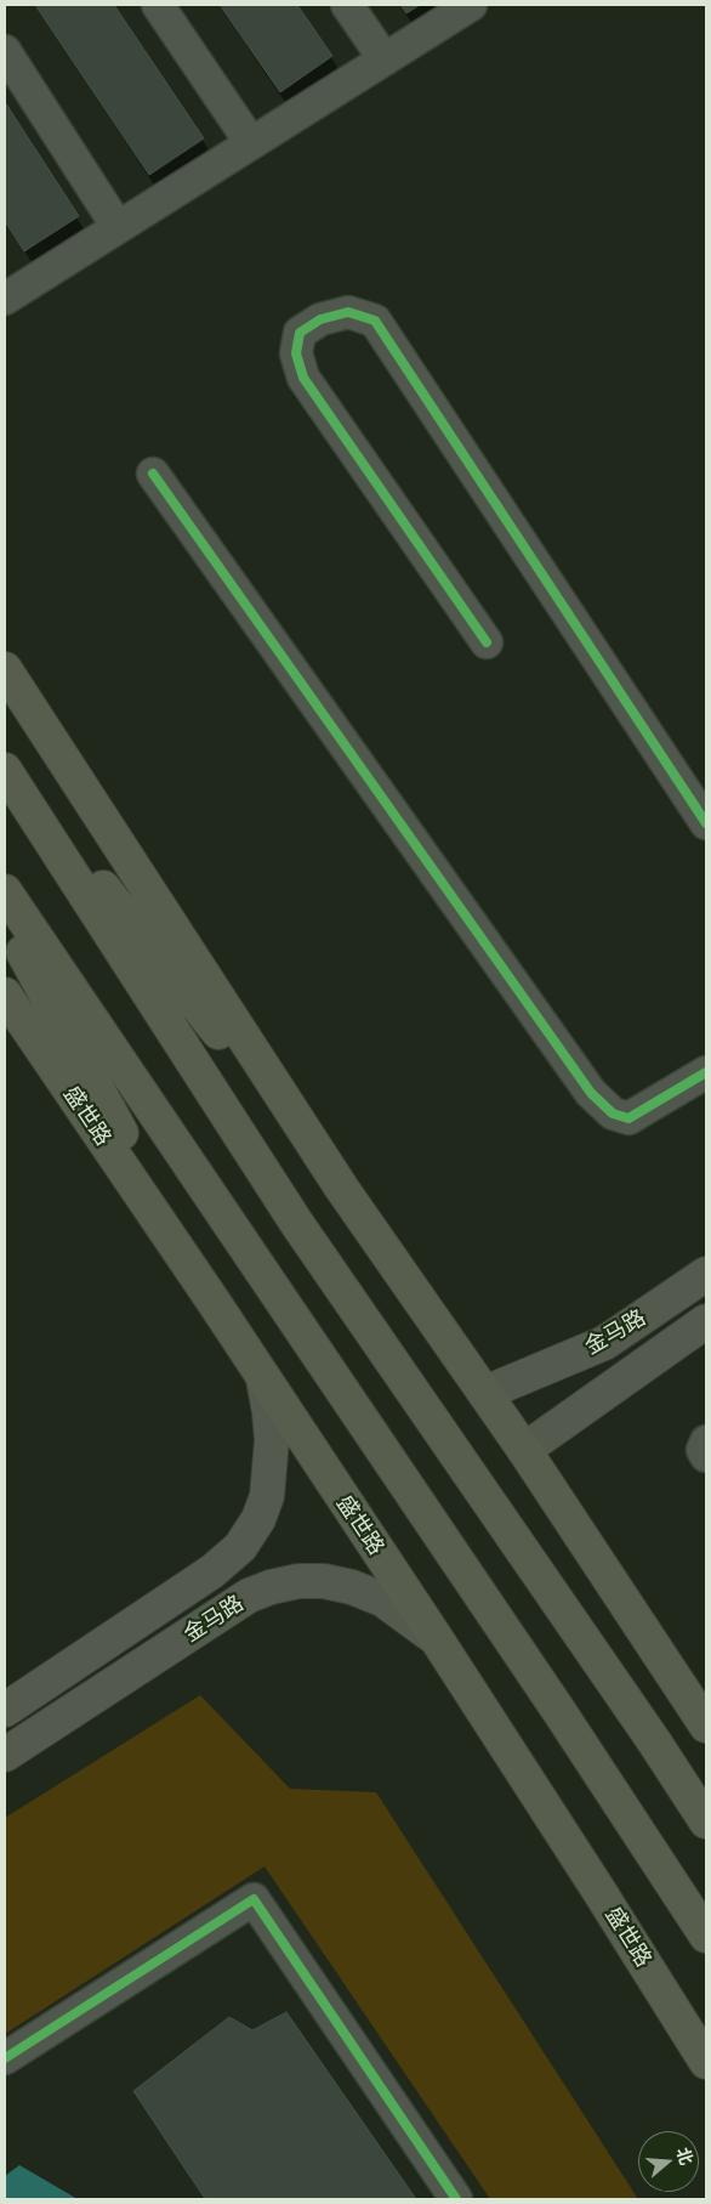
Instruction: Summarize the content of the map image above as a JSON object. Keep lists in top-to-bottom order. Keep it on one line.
{"streets":{"main road":["盛世路","金马路"]},"crossings":[["盛世路","金马路"]],"north":"right"}
